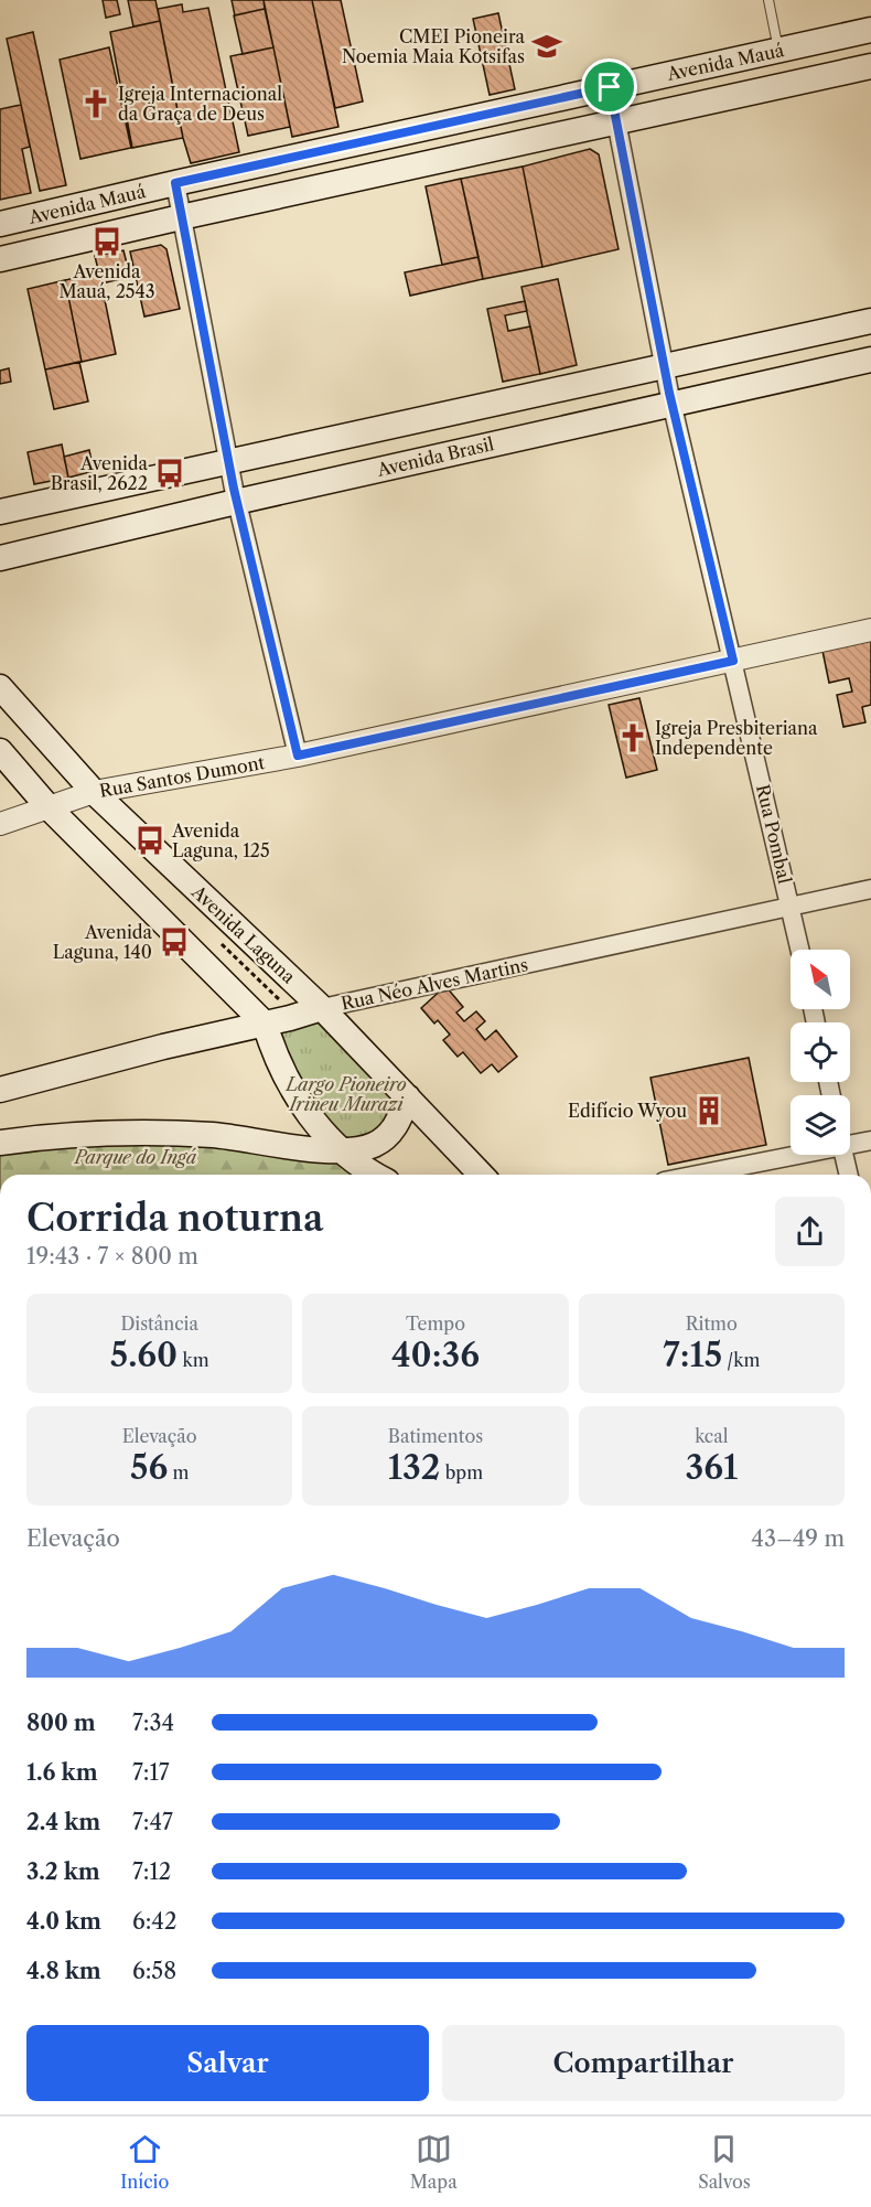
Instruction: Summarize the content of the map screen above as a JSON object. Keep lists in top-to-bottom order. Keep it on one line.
{"streets":{"main road":["Avenida Mauá","Avenida Brasil","Avenida Laguna","Rua Néo Alves Martins"],"street":["Rua Santos Dumont","Rua Pombal"]},"crossings":[["Avenida Mauá","Rua Pombal"],["Avenida Brasil","Rua Pombal"],["Rua Santos Dumont","Rua Pombal"],["Rua Santos Dumont","Avenida Laguna"],["Rua Pombal","Rua Néo Alves Martins"],["Avenida Laguna","Rua Néo Alves Martins"]],"parks":["Largo Pioneiro Irineu Murazi","Parque do Ingá"],"places":{"school or university":["CMEI Pioneira Noemia Maia Kotsifas"],"church":["Igreja Internacional da Graça de Deus","Igreja Presbiteriana Independente"],"bus stop":["Avenida Mauá, 2543","Avenida Brasil, 2622","Avenida Laguna, 125","Avenida Laguna, 140"],"building":["Edifício Wyou"]},"north":"top left","page":{"heading":["Corrida noturna","19:43 · 7 × 800 m"],"stats":[["Distância","5.60 km"],["Tempo","40:36"],["Ritmo","7:15 /km"],["Elevação","56 m"],["Batimentos","132 bpm"],["kcal","361"]],"chart":["Elevação","43–49 m"],"list":[{"name":"800 m","note":"7:34"},{"name":"1.6 km","note":"7:17"},{"name":"2.4 km","note":"7:47"},{"name":"3.2 km","note":"7:12"},{"name":"4.0 km","note":"6:42"},{"name":"4.8 km","note":"6:58"}],"buttons":["Salvar","Compartilhar"],"tabs":["Início","Mapa","Salvos"]}}
